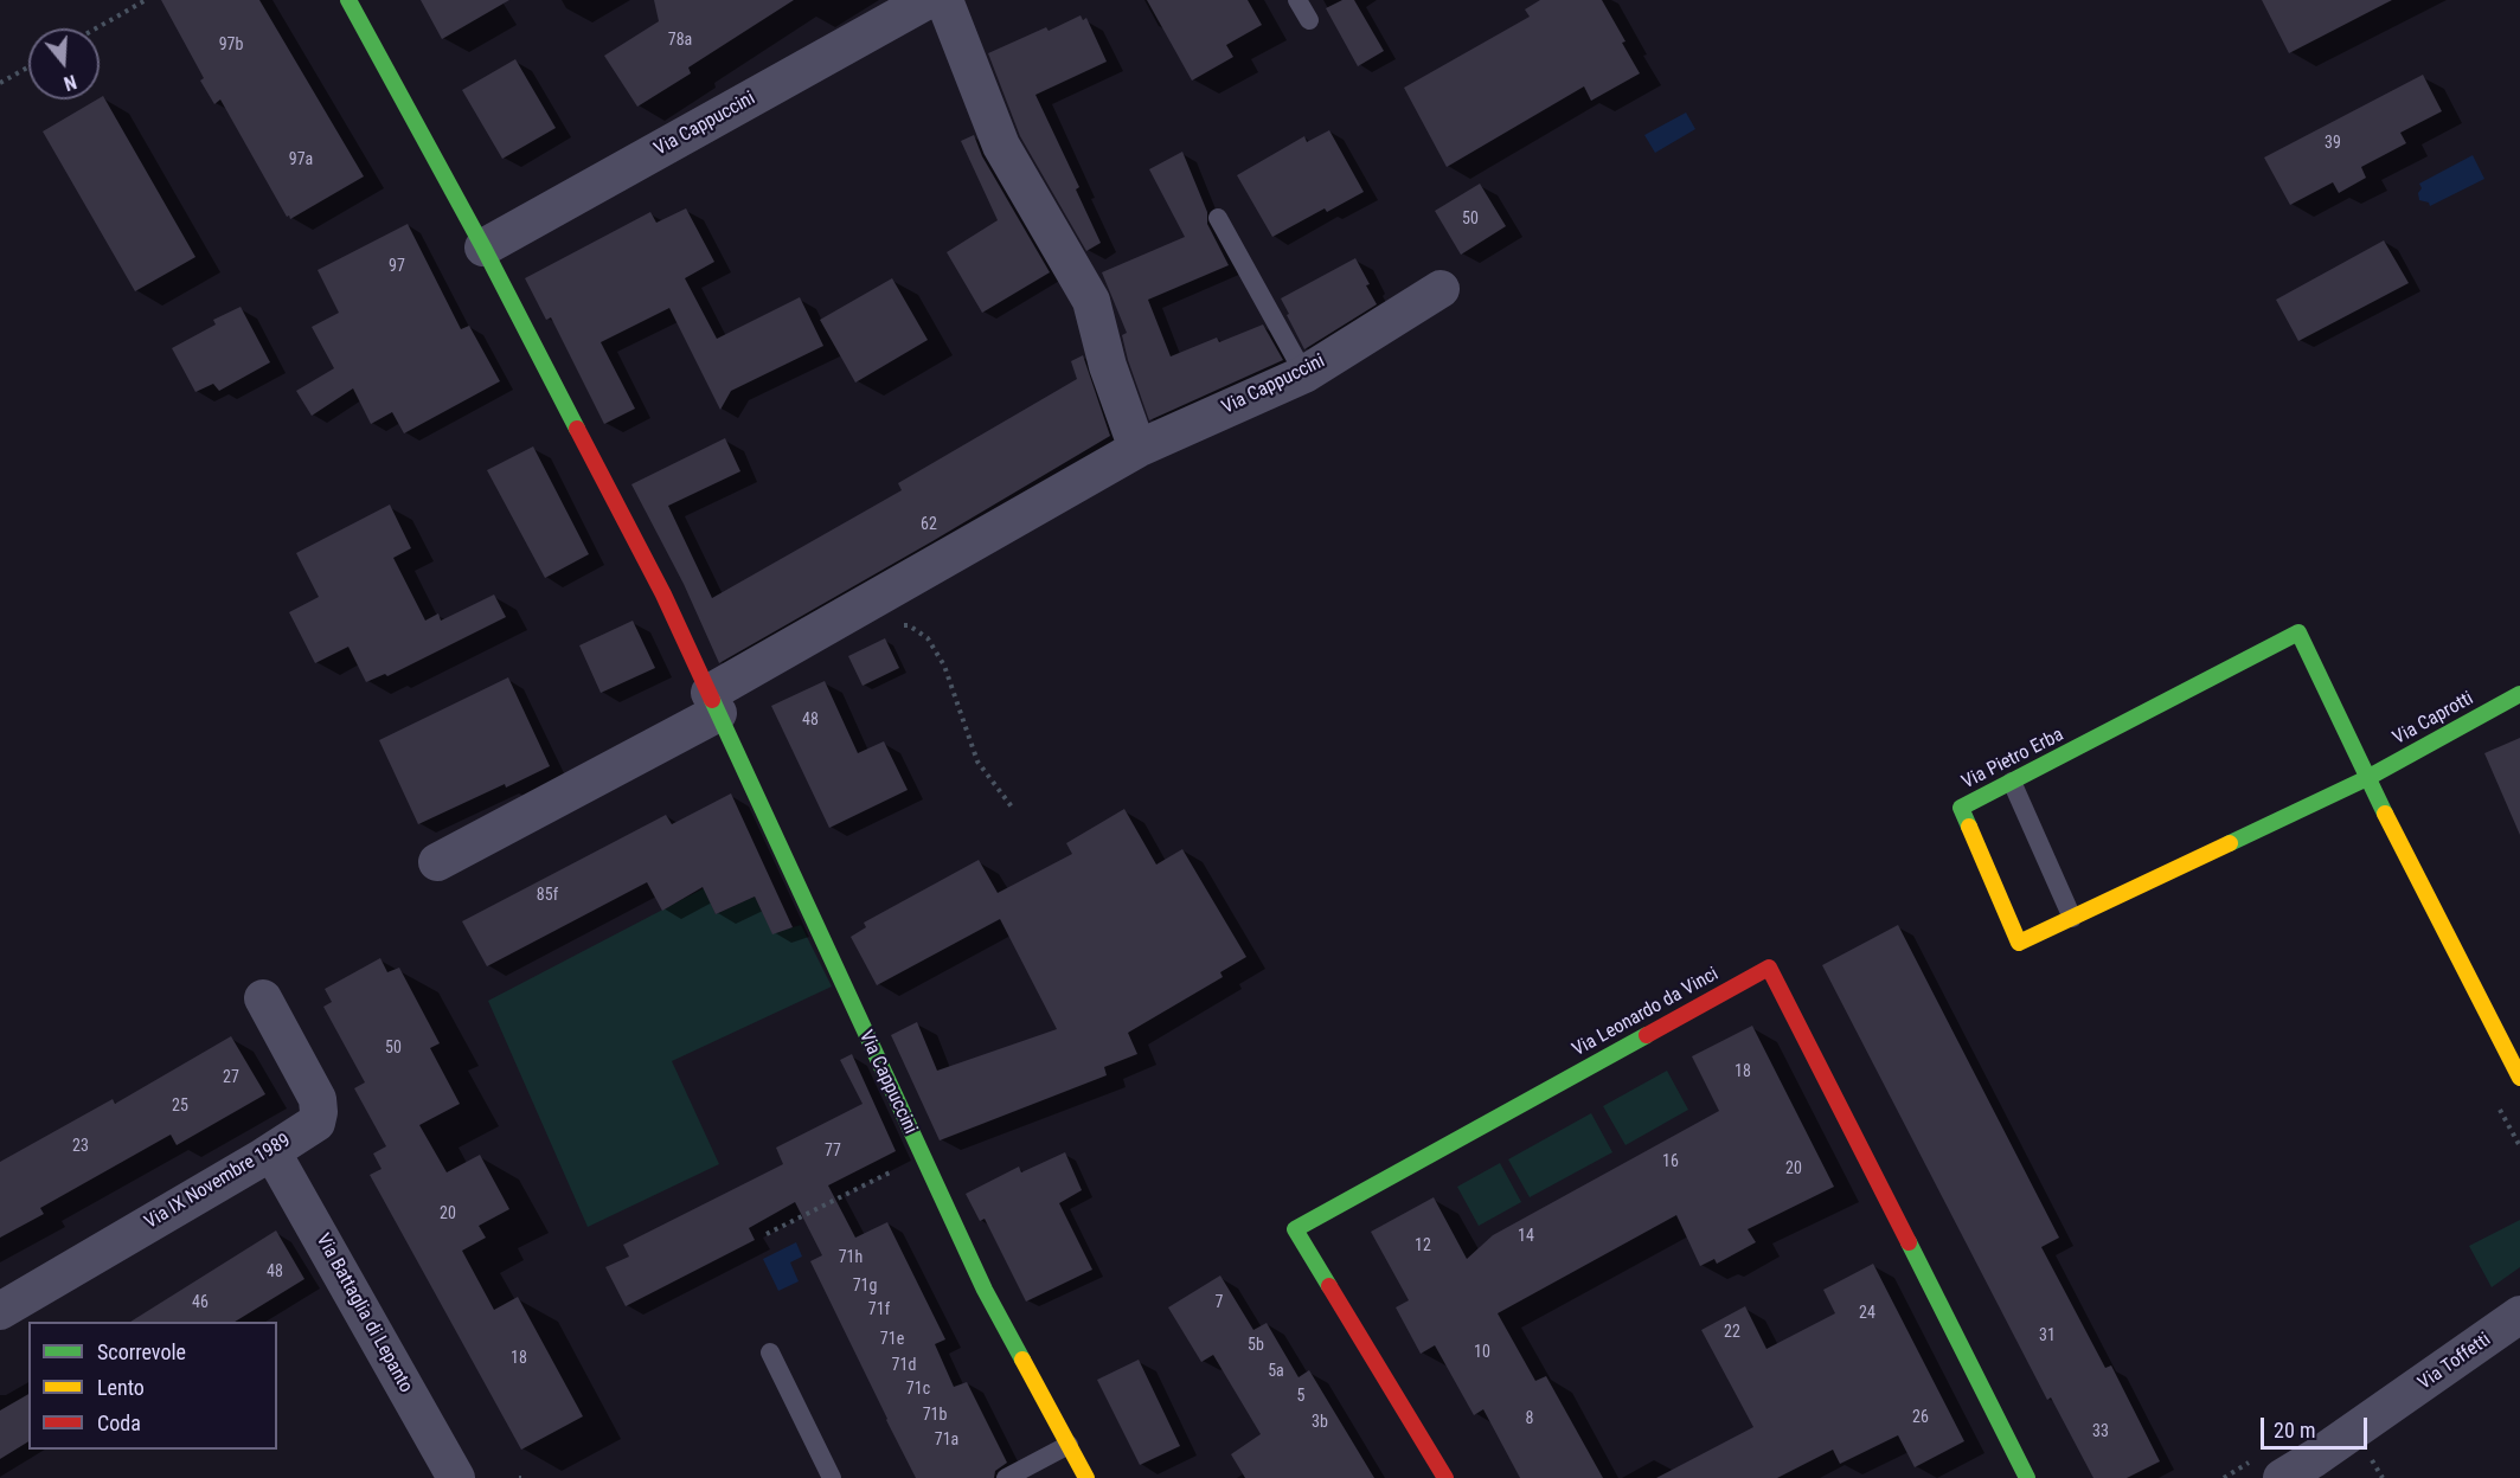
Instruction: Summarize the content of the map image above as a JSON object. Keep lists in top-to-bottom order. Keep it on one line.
{"streets":{"street":["Via Cappuccini","Via Caprotti","Via Pietro Erba","Via Leonardo da Vinci","Via IX Novembre 1989","Via Battaglia di Lepanto","Via Toffetti"]},"crossings":[["Via Caprotti","Via Pietro Erba"],["Via IX Novembre 1989","Via Battaglia di Lepanto"]],"house_numbers":["78a","97b","39","97a","50","97","62","48","85f","50","18","27","25","23","77","16","20","20","14","12","71h","48","71g","46","7","71f","24","22","31","71e","5b","10","18","71d","5a","71c","5","71b","26","8","3b","33","71a"],"legend":["Scorrevole","Lento","Coda"],"scale_bar":"20 m","north":"bottom"}
